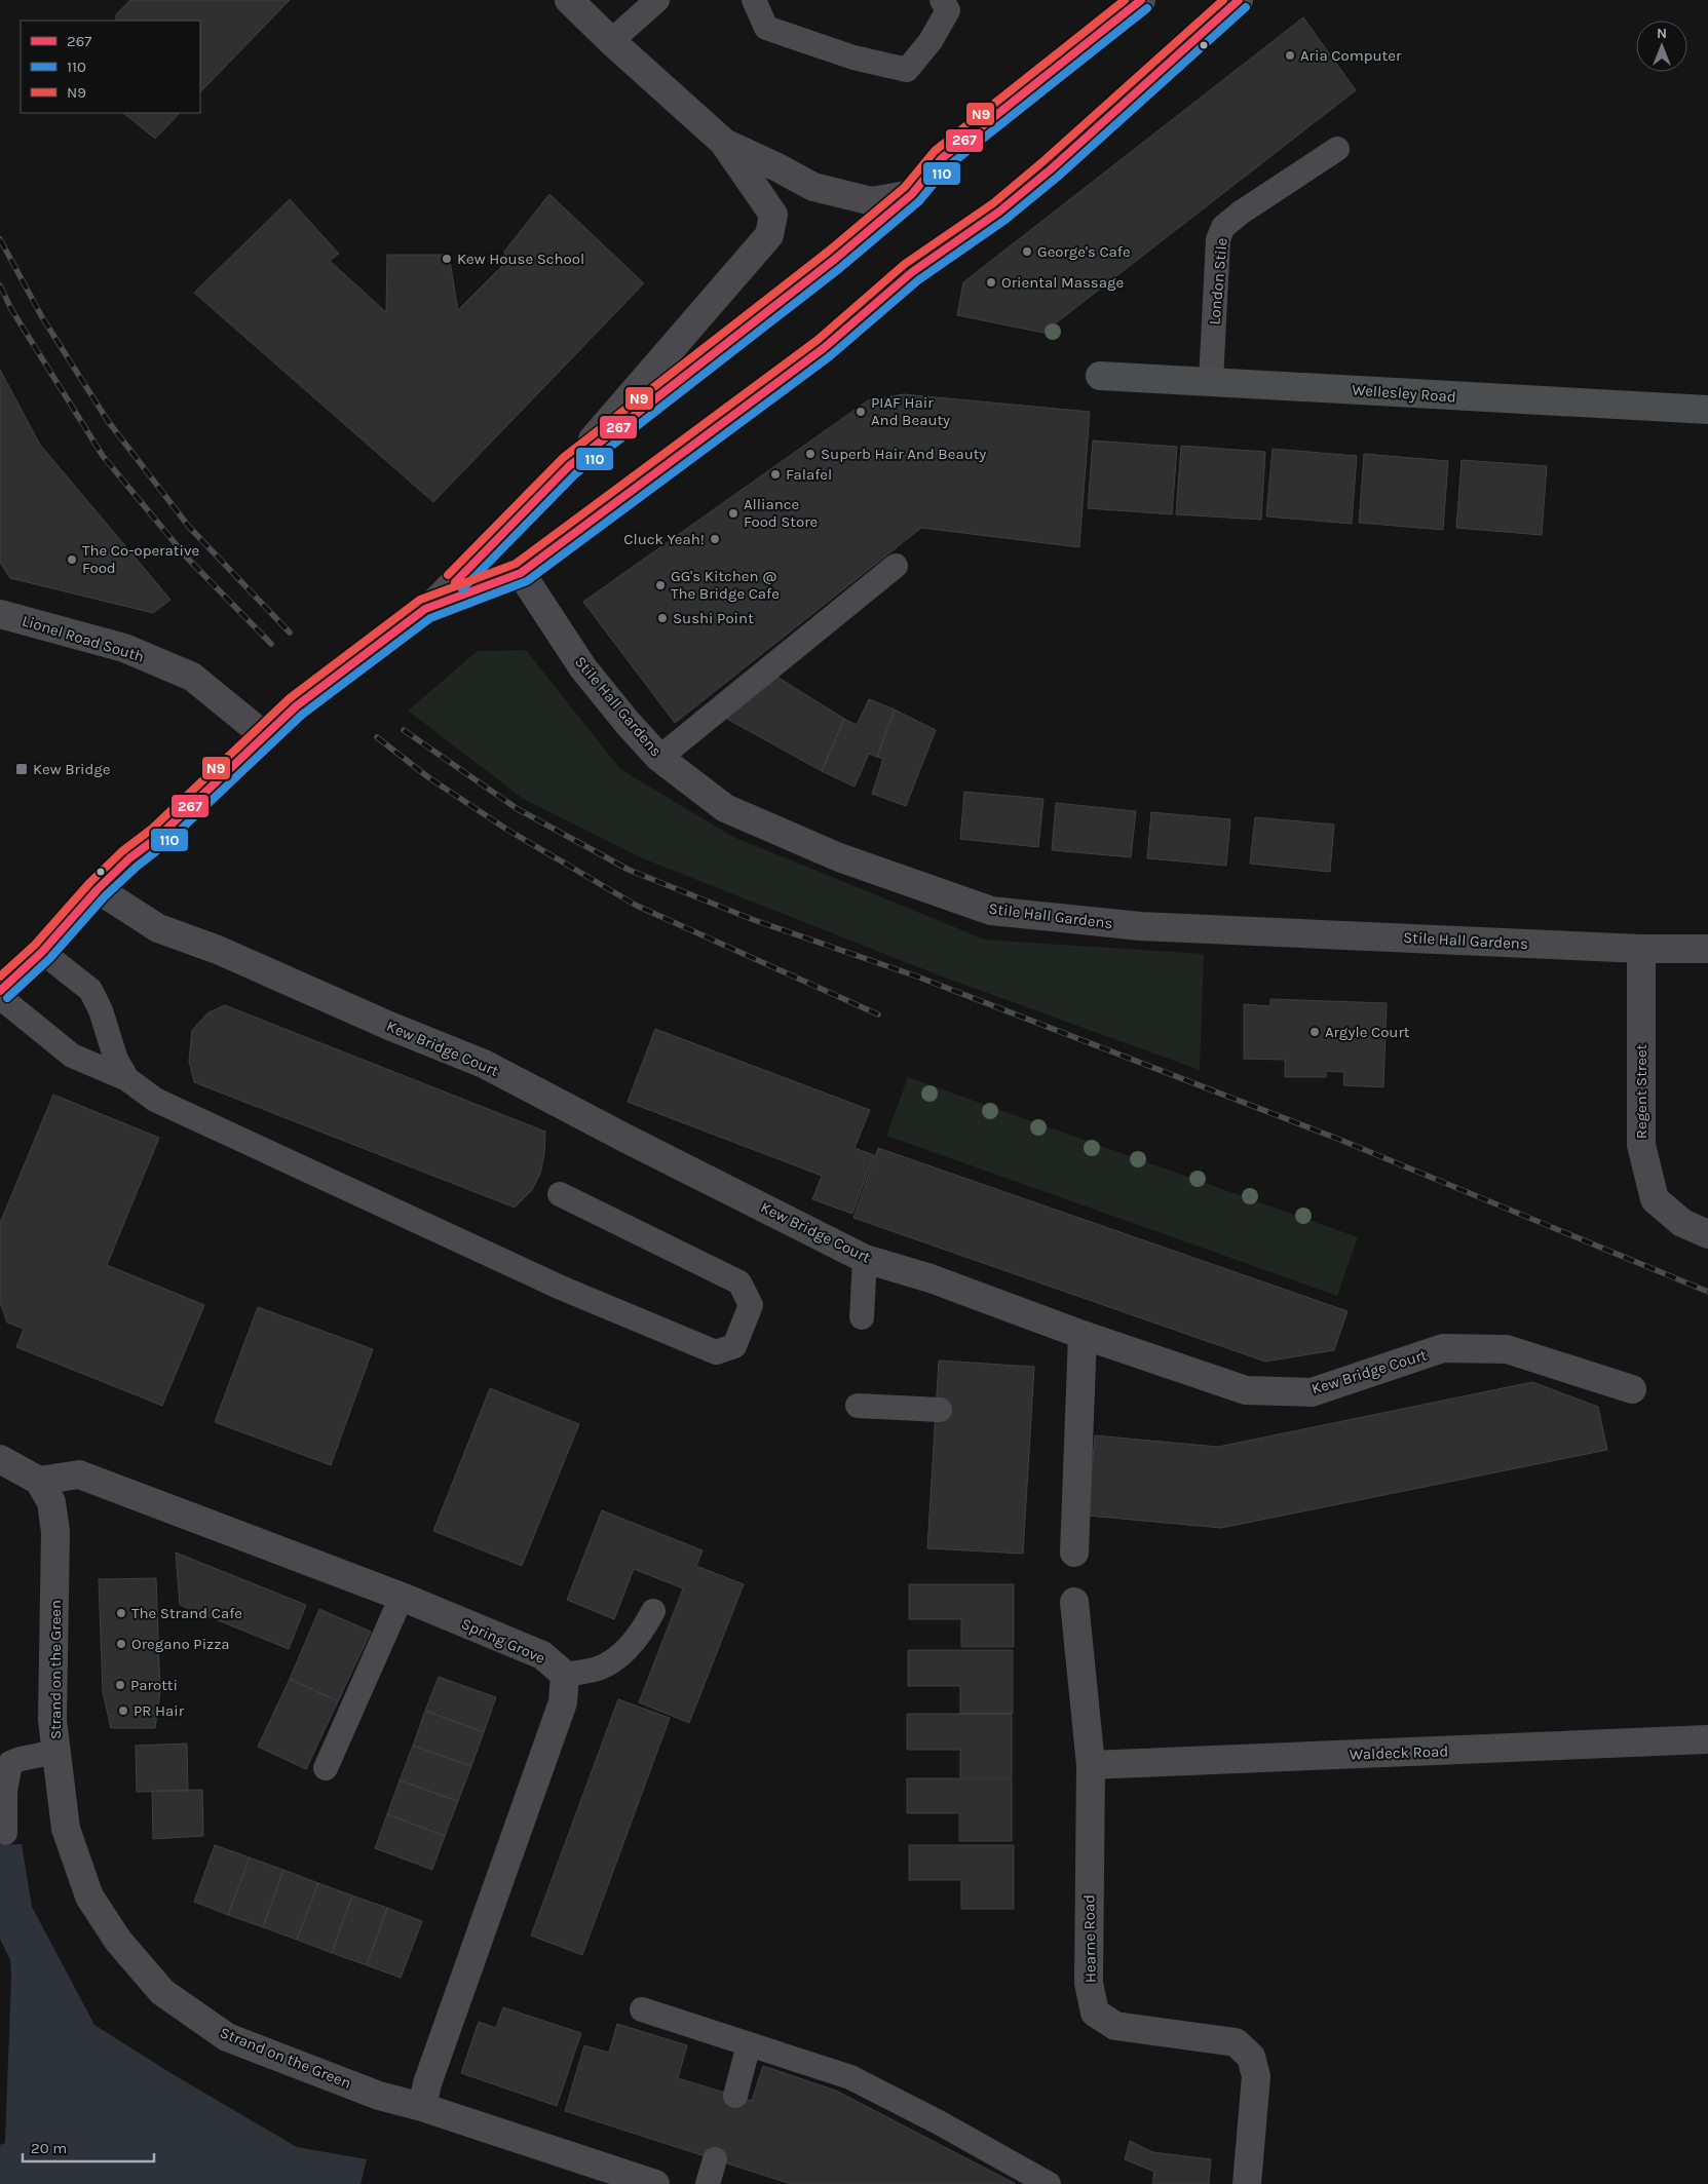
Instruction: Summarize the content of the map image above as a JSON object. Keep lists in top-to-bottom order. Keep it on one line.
{"streets":{"main road":["Wellesley Road"],"street":["Lionel Road South","Stile Hall Gardens","Kew Bridge Court","Regent Street","Spring Grove","Strand on the Green","Waldeck Road","Hearne Road"],"lane":["London Stile"]},"crossings":[["London Stile","Wellesley Road"],["Stile Hall Gardens","Regent Street"],["Spring Grove","Strand on the Green"],["Waldeck Road","Hearne Road"]],"places":{"other":["Aria Computer","George's Cafe","Kew House School","Oriental Massage","PIAF Hair And Beauty","Superb Hair And Beauty","Falafel","Alliance Food Store","Cluck Yeah!","The Co-operative Food","GG's Kitchen @ The Bridge Cafe","Sushi Point","Argyle Court","The Strand Cafe","Oregano Pizza","Parotti","PR Hair"],"transit":["Kew Bridge"]},"lines":["transit line 267","transit line N9","transit line 110"],"legend":["267","110","N9"],"scale_bar":"20 m","north":"top"}
